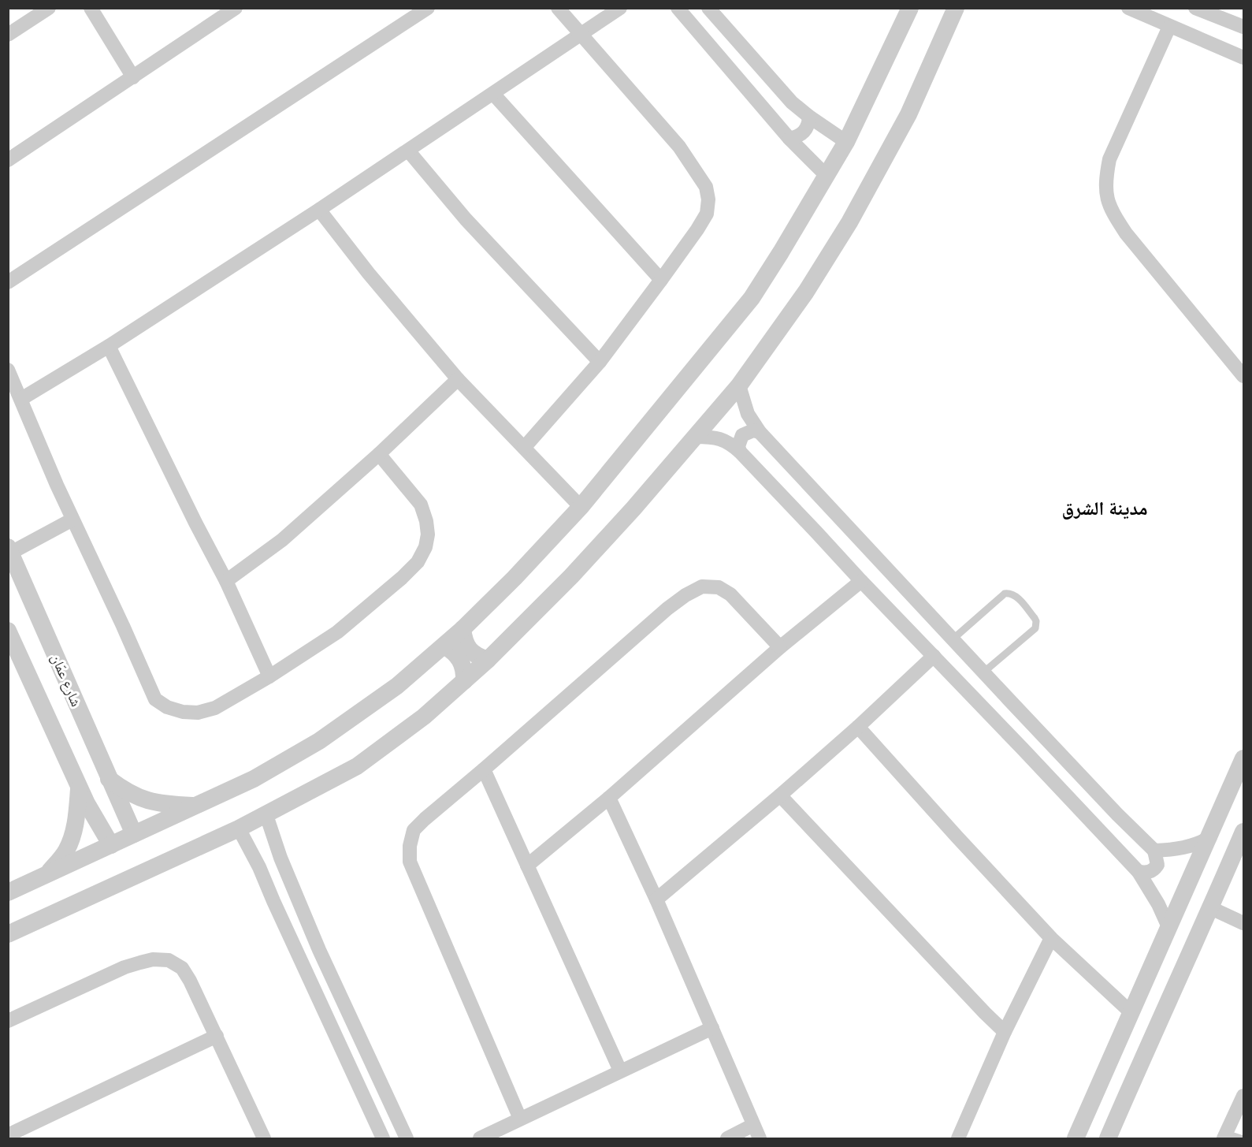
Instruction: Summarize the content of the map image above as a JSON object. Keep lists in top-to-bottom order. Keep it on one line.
{"streets":{"street":["شارع عمّان"]},"districts":["مدينة الشرق"]}
